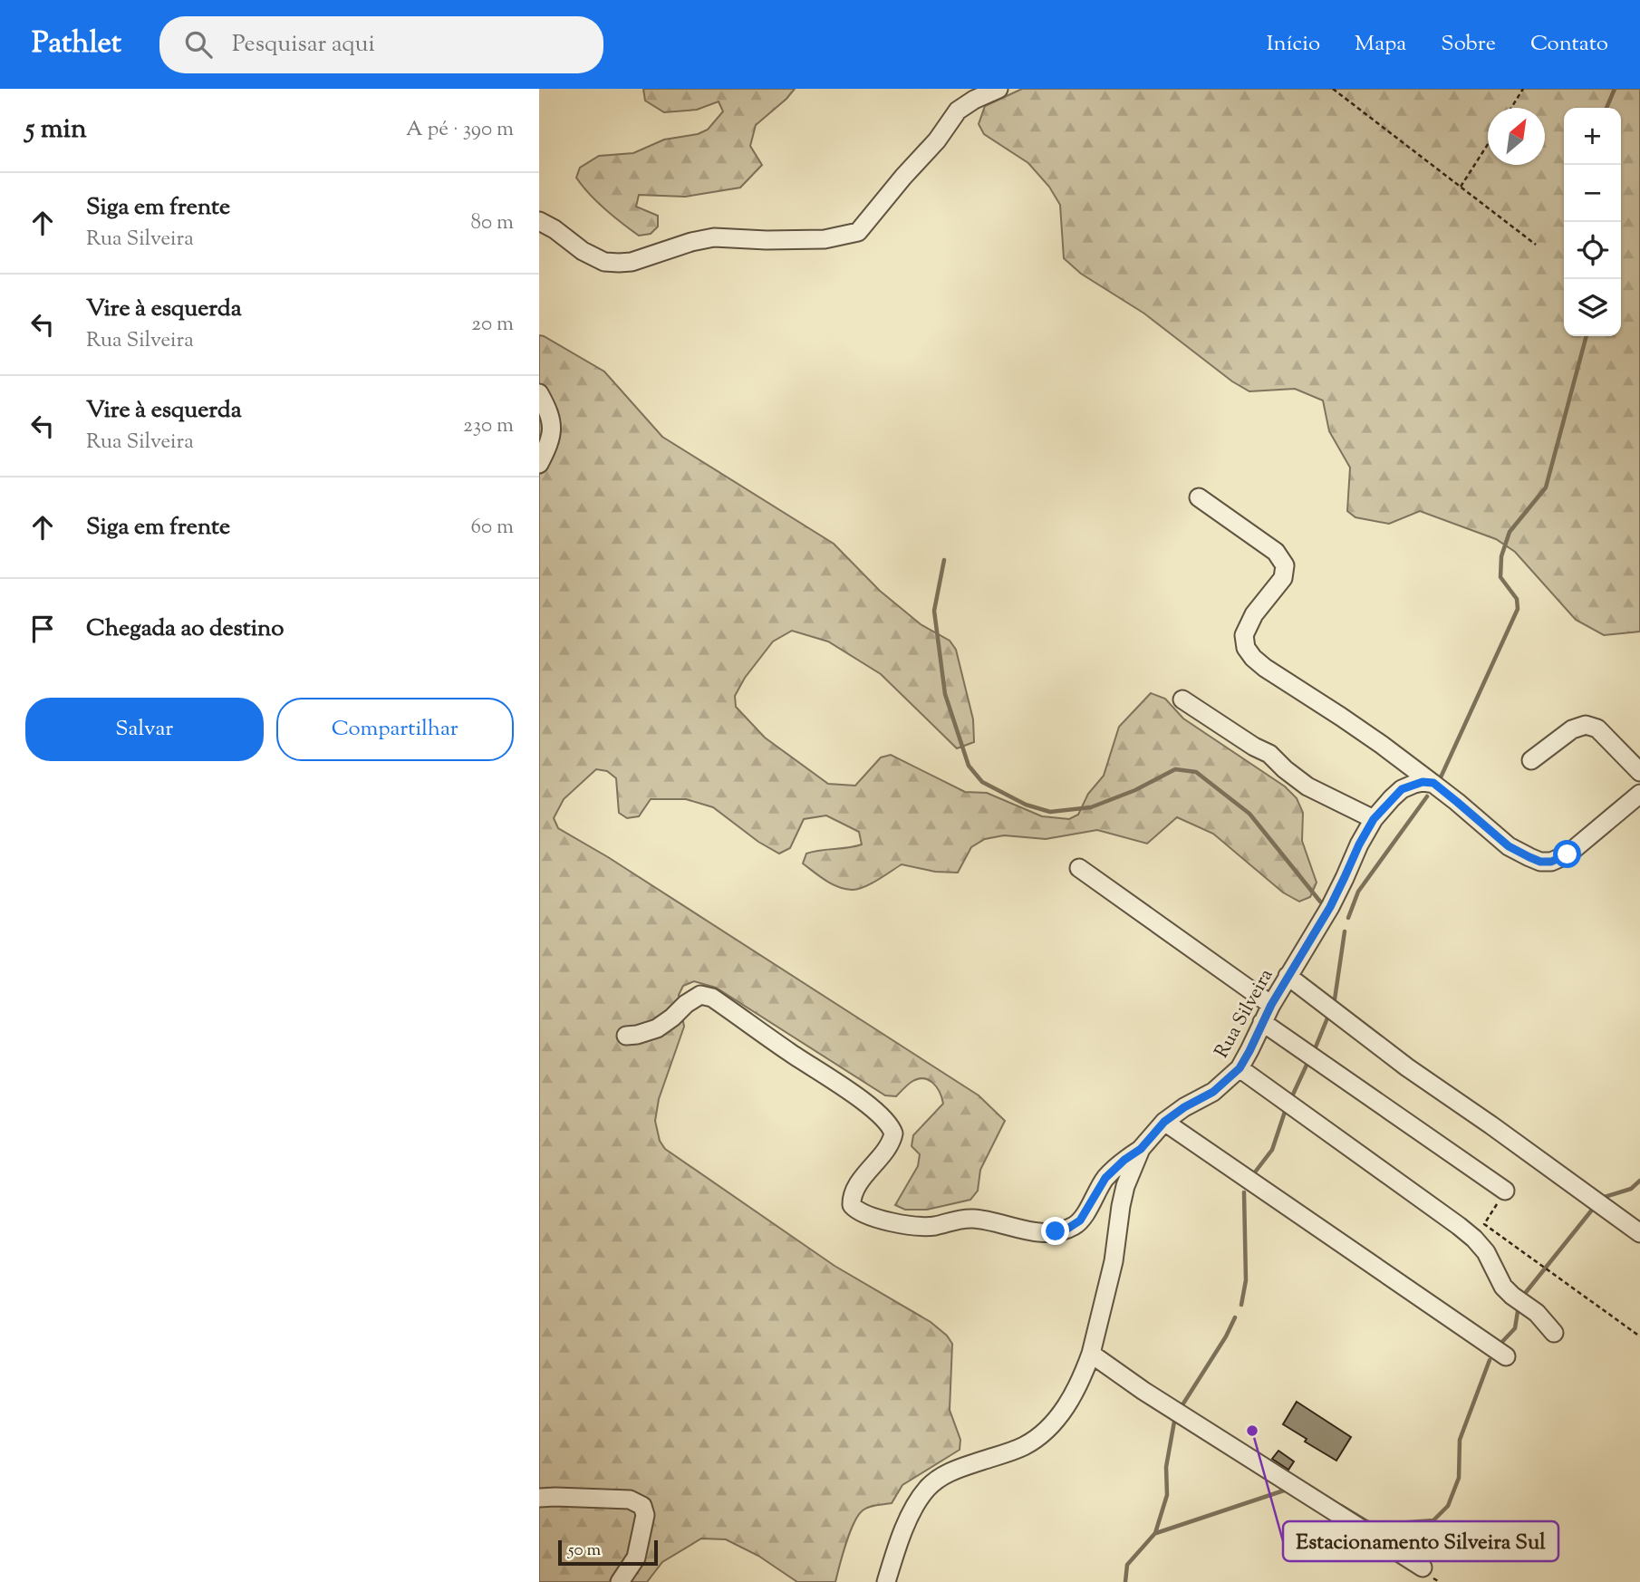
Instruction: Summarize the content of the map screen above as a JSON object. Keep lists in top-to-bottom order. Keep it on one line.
{"streets":{"street":["Rua Silveira"]},"places":["Estacionamento Silveira Sul"],"scale_bar":"50 m","north":"top right","page":{"header":"Pathlet","search":"Pesquisar aqui","nav":["Início","Mapa","Sobre","Contato"],"heading":["5 min","A pé · 390 m"],"map_buttons":["+","−"],"list":[["Siga em frente","Rua Silveira","80 m"],["Vire à esquerda","Rua Silveira","20 m"],["Vire à esquerda","Rua Silveira","230 m"],["Siga em frente","60 m"],"Chegada ao destino"],"buttons":["Salvar","Compartilhar"],"scale":"50 m"}}
